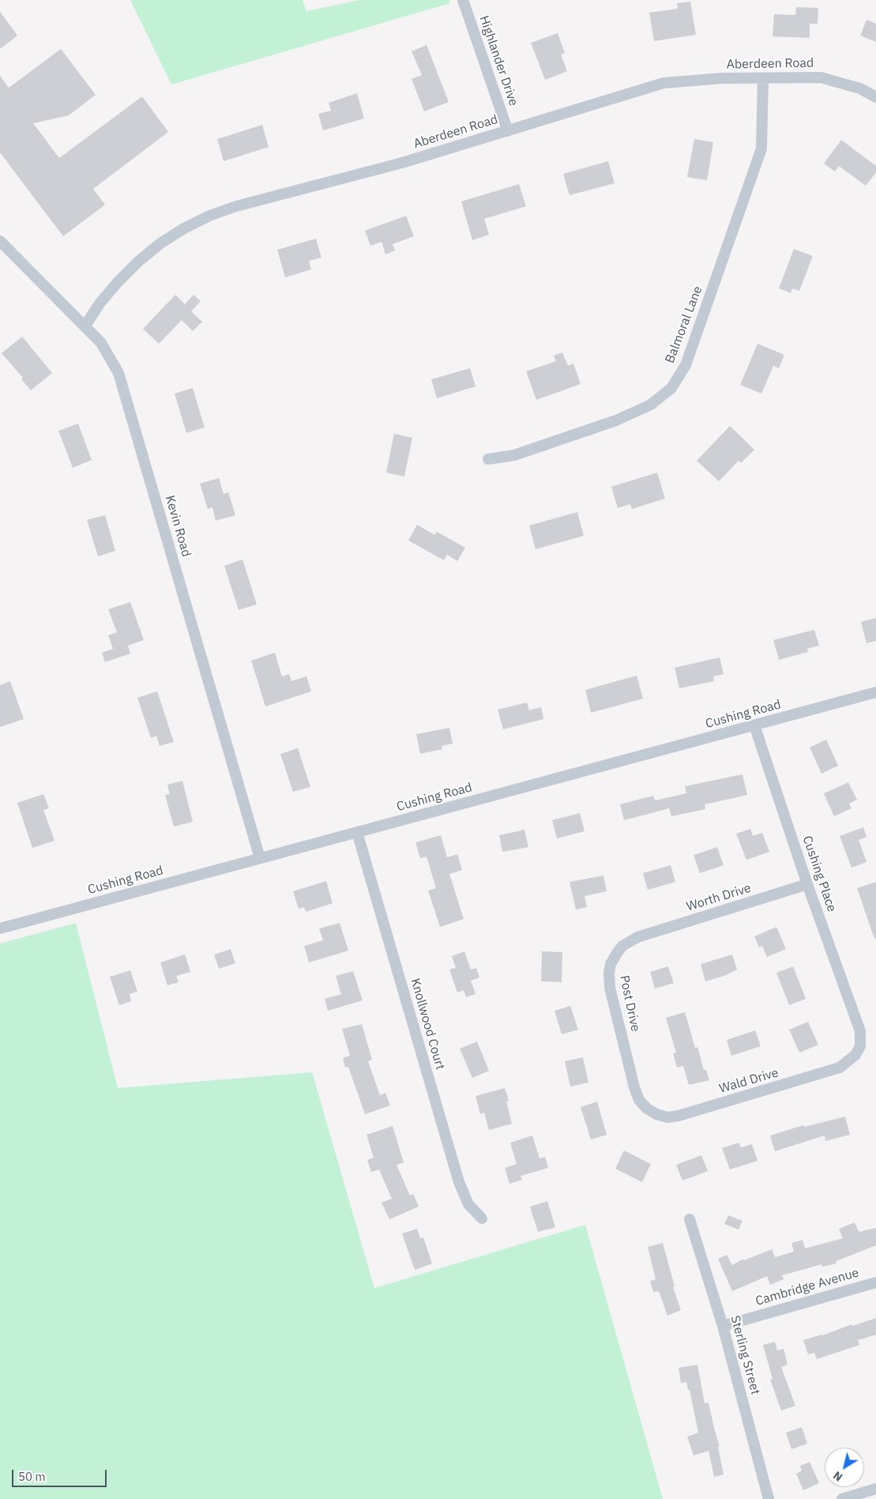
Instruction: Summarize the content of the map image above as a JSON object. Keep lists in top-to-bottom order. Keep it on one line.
{"streets":{"street":["Highlander Drive","Aberdeen Road","Balmoral Lane","Kevin Road","Cushing Road","Cushing Place","Worth Drive","Post Drive","Knollwood Court","Wald Drive","Cambridge Avenue","Sterling Street"]},"crossings":[["Highlander Drive","Aberdeen Road"],["Aberdeen Road","Balmoral Lane"],["Aberdeen Road","Kevin Road"],["Kevin Road","Cushing Road"],["Cushing Road","Cushing Place"],["Cushing Road","Knollwood Court"],["Cushing Place","Worth Drive"],["Cushing Place","Wald Drive"],["Worth Drive","Post Drive"],["Post Drive","Wald Drive"],["Cambridge Avenue","Sterling Street"]],"scale_bar":"50 m","north":"bottom left"}
